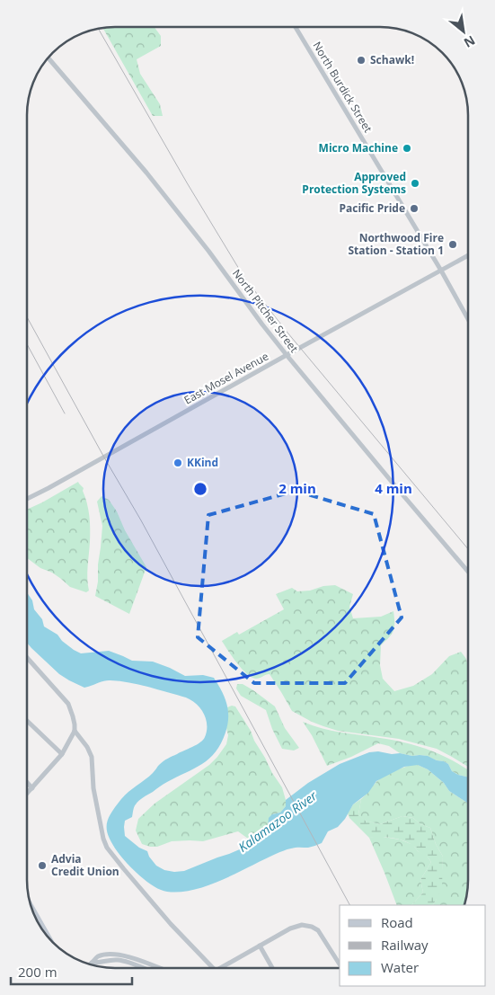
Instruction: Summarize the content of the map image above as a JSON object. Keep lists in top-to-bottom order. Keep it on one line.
{"streets":{"street":["North Burdick Street","North Pitcher Street","East Mosel Avenue"]},"crossings":[["North Burdick Street","East Mosel Avenue"],["North Pitcher Street","East Mosel Avenue"]],"water":["Kalamazoo River"],"places":["Schawk!","Micro Machine","Approved Protection Systems","Pacific Pride","Northwood Fire Station - Station 1","KKind","Advia Credit Union"],"legend":["Road","Railway","Water"],"scale_bar":"200 m","north":"bottom right","rings":["2 min","4 min"]}
